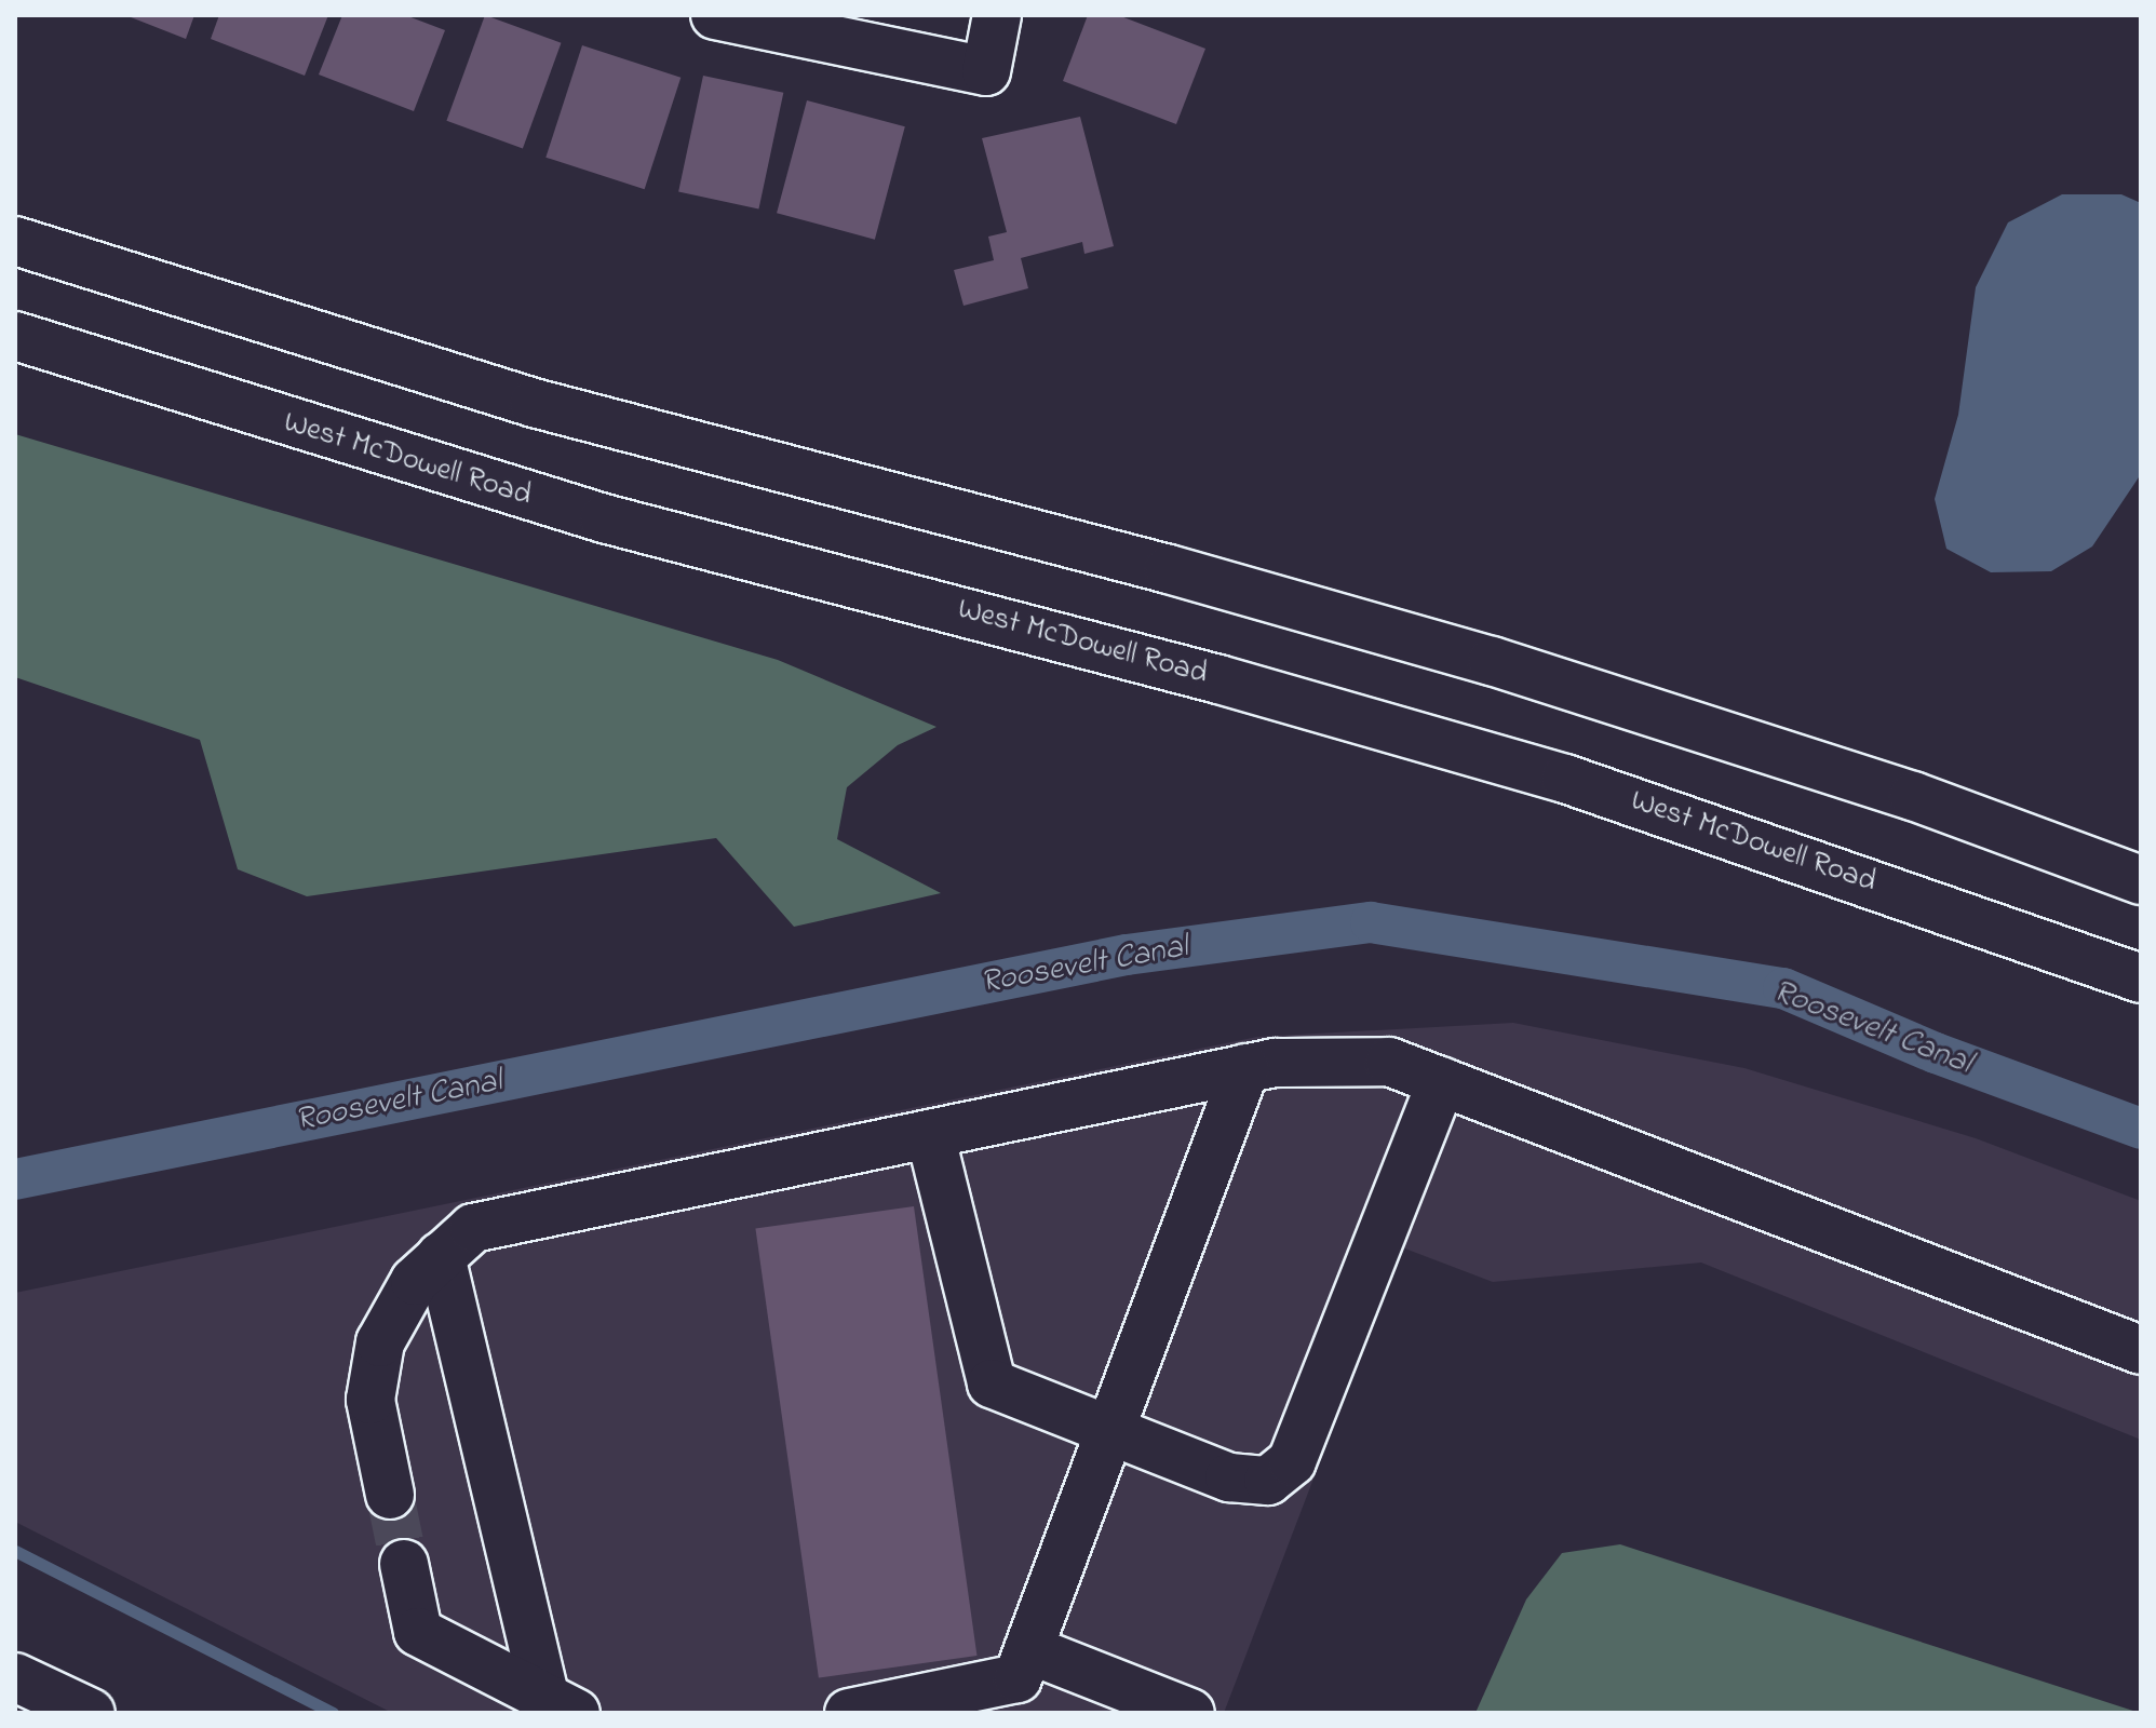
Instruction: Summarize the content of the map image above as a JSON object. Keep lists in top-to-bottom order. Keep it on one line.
{"streets":{"main road":["West McDowell Road"]},"water":["Roosevelt Canal"]}
